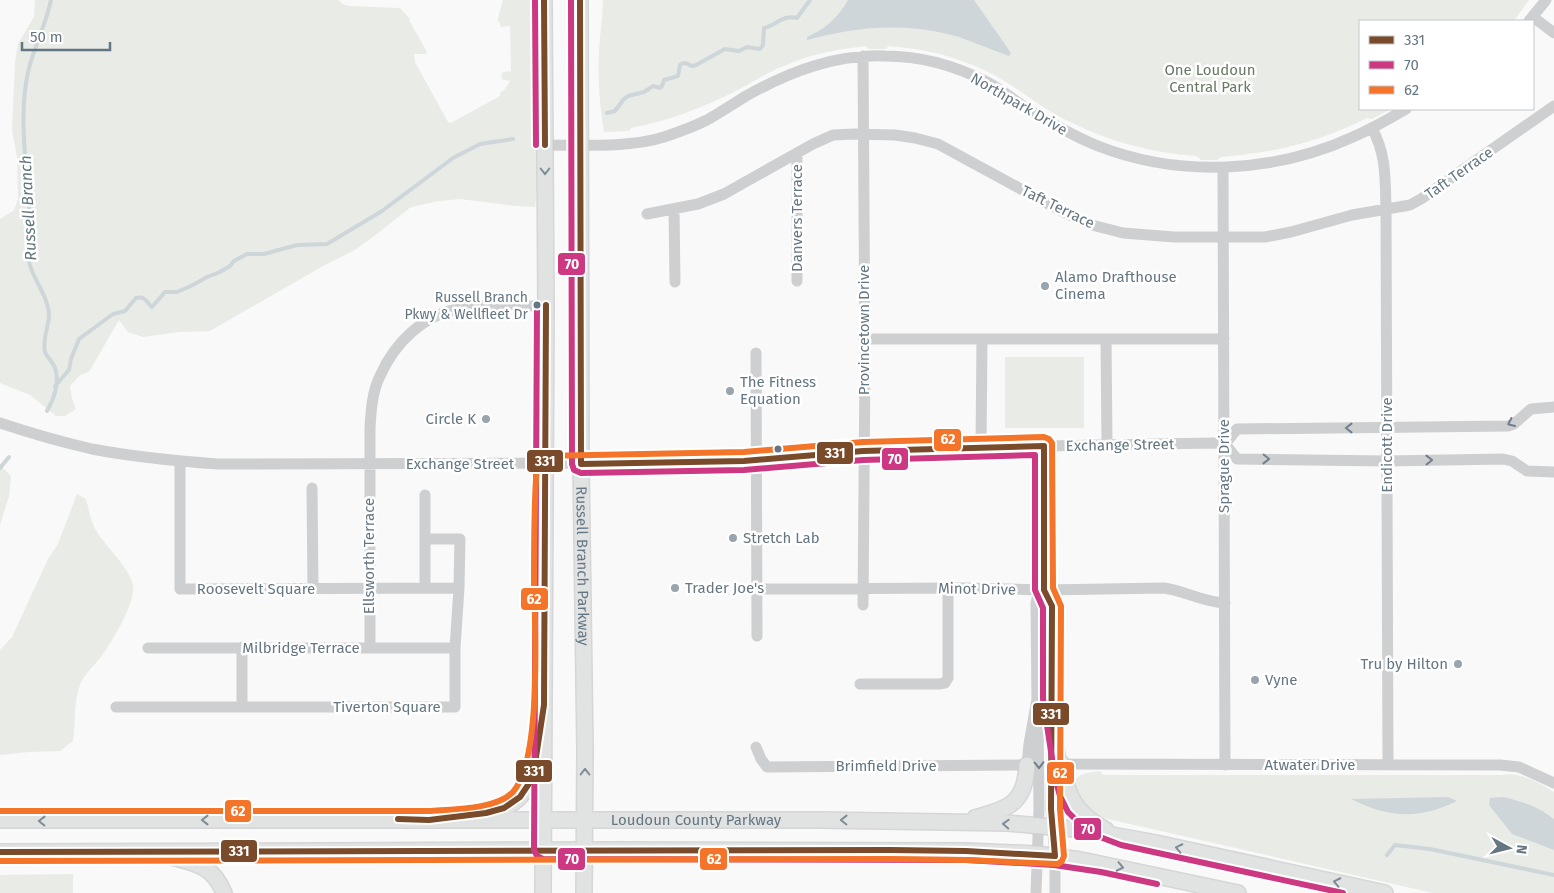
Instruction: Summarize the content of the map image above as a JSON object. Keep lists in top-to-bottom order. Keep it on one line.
{"streets":{"main road":["Russell Branch Parkway","Loudoun County Parkway"],"street":["Northpark Drive","Taft Terrace","Danvers Terrace","Provincetown Drive","Exchange Street","Endicott Drive","Sprague Drive","Ellsworth Terrace","Roosevelt Square","Minot Drive","Milbridge Terrace","Tiverton Square","Atwater Drive","Brimfield Drive"]},"crossings":[["Northpark Drive","Provincetown Drive"],["Northpark Drive","Endicott Drive"],["Northpark Drive","Sprague Drive"],["Northpark Drive","Russell Branch Parkway"],["Taft Terrace","Danvers Terrace"],["Taft Terrace","Provincetown Drive"],["Taft Terrace","Endicott Drive"],["Taft Terrace","Sprague Drive"],["Provincetown Drive","Exchange Street"],["Provincetown Drive","Minot Drive"],["Exchange Street","Sprague Drive"],["Exchange Street","Ellsworth Terrace"],["Exchange Street","Russell Branch Parkway"],["Exchange Street","Roosevelt Square"],["Endicott Drive","Atwater Drive"],["Sprague Drive","Minot Drive"],["Sprague Drive","Atwater Drive"],["Ellsworth Terrace","Roosevelt Square"],["Ellsworth Terrace","Milbridge Terrace"],["Russell Branch Parkway","Loudoun County Parkway"],["Roosevelt Square","Tiverton Square"],["Milbridge Terrace","Tiverton Square"]],"water":["Russell Branch"],"parks":["One Loudoun Central Park"],"places":["Alamo Drafthouse Cinema","Russell Branch Pkwy & Wellfleet Dr","The Fitness Equation","Circle K","Stretch Lab","Trader Joe's","Tru by Hilton","Vyne"],"lines":["transit line 331","transit line 70","transit line 62"],"legend":["331","70","62"],"scale_bar":"50 m","north":"right"}
